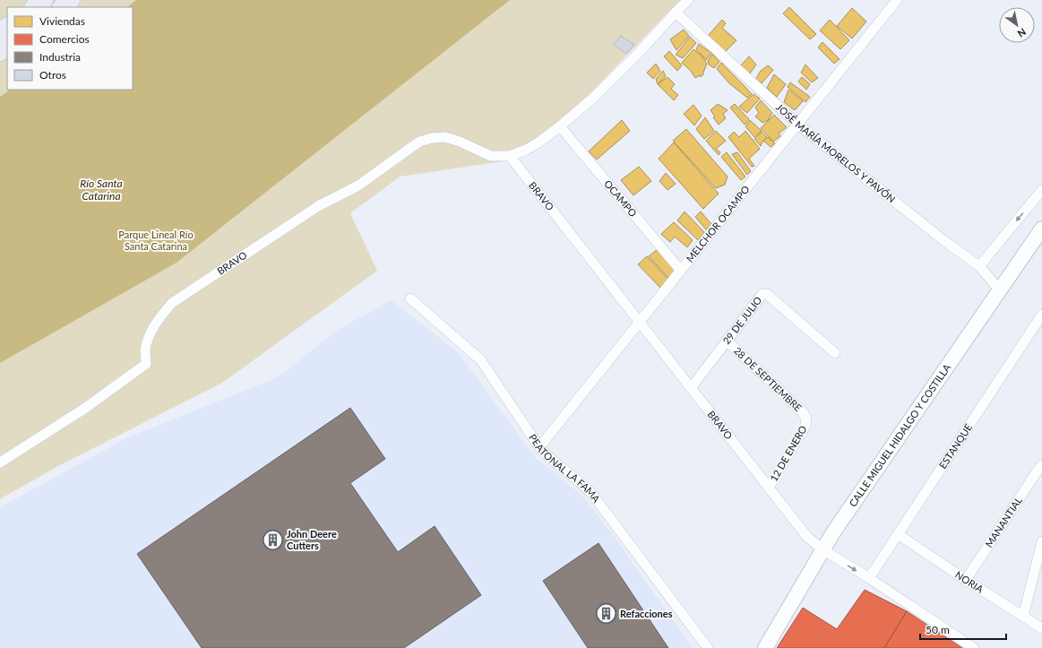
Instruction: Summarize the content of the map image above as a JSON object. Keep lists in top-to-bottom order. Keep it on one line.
{"streets":{"street":["JOSÉ MARÍA MORELOS Y PAVÓN","BRAVO","OCAMPO","MELCHOR OCAMPO","29 DE JULIO","28 DE SEPTIEMBRE","CALLE MIGUEL HIDALGO Y COSTILLA","ESTANQUE","12 DE ENERO","PEATONAL LA FAMA","MANANTIAL","NORIA"]},"crossings":[["JOSÉ MARÍA MORELOS Y PAVÓN","BRAVO"],["JOSÉ MARÍA MORELOS Y PAVÓN","MELCHOR OCAMPO"],["JOSÉ MARÍA MORELOS Y PAVÓN","CALLE MIGUEL HIDALGO Y COSTILLA"],["BRAVO","OCAMPO"],["BRAVO","MELCHOR OCAMPO"],["BRAVO","29 DE JULIO"],["BRAVO","CALLE MIGUEL HIDALGO Y COSTILLA"],["BRAVO","ESTANQUE"],["BRAVO","12 DE ENERO"],["OCAMPO","MELCHOR OCAMPO"],["MELCHOR OCAMPO","PEATONAL LA FAMA"],["29 DE JULIO","28 DE SEPTIEMBRE"],["28 DE SEPTIEMBRE","12 DE ENERO"],["ESTANQUE","NORIA"],["MANANTIAL","NORIA"]],"water":["Río Santa Catarina"],"parks":["Parque Lineal Río Santa Catarina"],"places":{"building":["John Deere Cutters","Refacciones"]},"legend":["Viviendas","Comercios","Industria","Otros"],"scale_bar":"50 m","north":"bottom right"}
